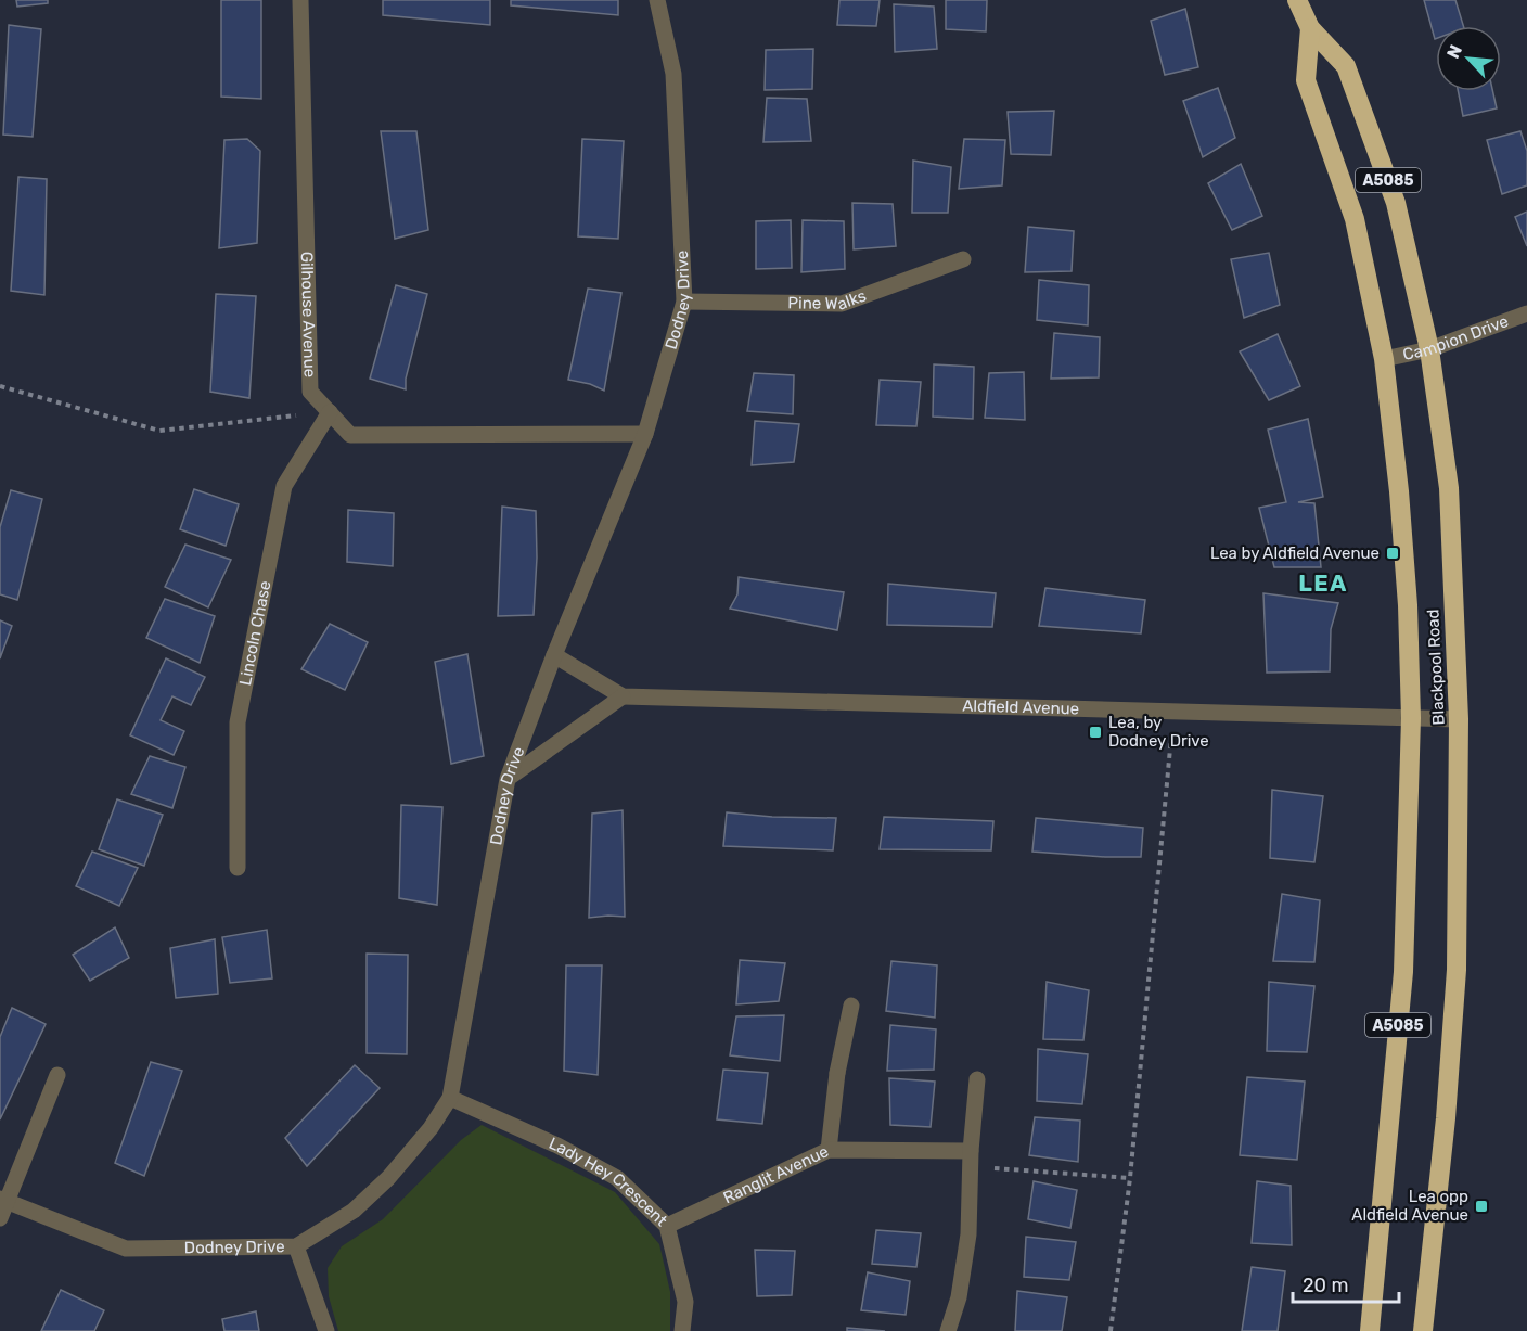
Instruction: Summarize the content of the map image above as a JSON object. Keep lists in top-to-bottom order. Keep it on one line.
{"streets":{"highway":["A5085","Blackpool Road"],"street":["Pine Walks","Dodney Drive","Gilhouse Avenue","Campion Drive","Lincoln Chase","Aldfield Avenue","Ranglit Avenue","Lady Hey Crescent"]},"crossings":[["Pine Walks","Dodney Drive"],["Dodney Drive","Gilhouse Avenue"],["Dodney Drive","Aldfield Avenue"],["Dodney Drive","Lady Hey Crescent"],["Gilhouse Avenue","Lincoln Chase"],["Campion Drive","Blackpool Road"],["Blackpool Road","Aldfield Avenue"],["Ranglit Avenue","Lady Hey Crescent"]],"districts":["LEA"],"places":{"transit":["Lea by Aldfield Avenue","Lea, by Dodney Drive","Lea opp Aldfield Avenue"]},"scale_bar":"20 m","north":"top left"}
